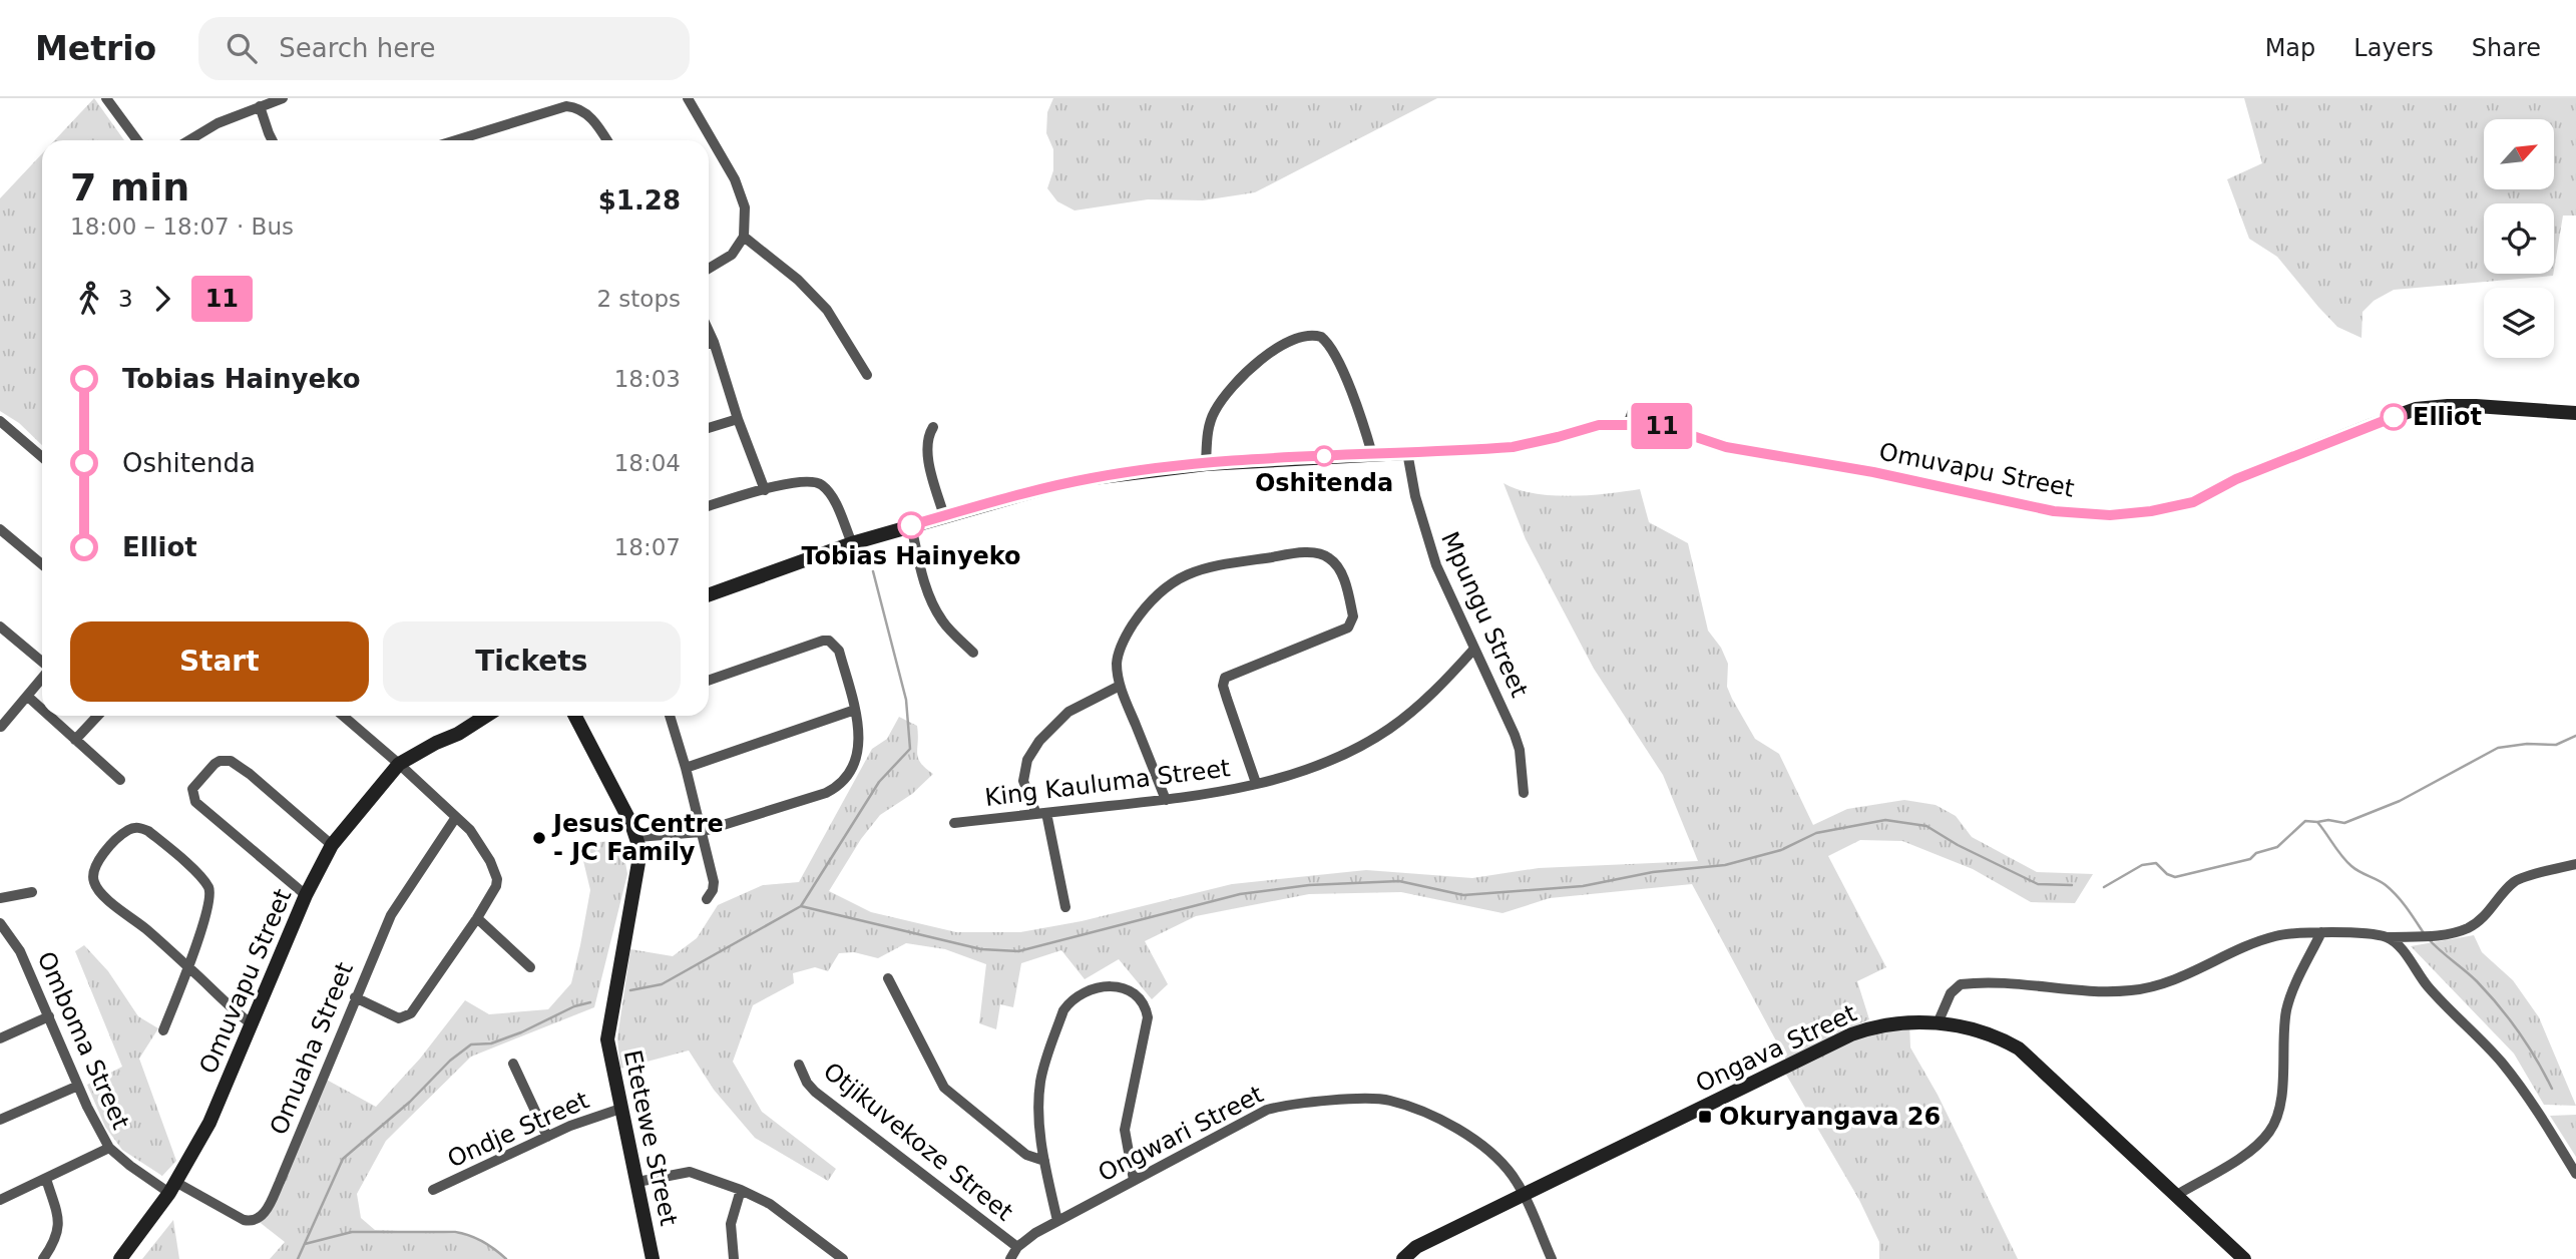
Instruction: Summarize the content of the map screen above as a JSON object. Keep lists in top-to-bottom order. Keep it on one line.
{"streets":{"street":["Omuvapu Street","Mpungu Street","King Kauluma Street","Omboma Street","Omuaha Street","Ongava Street","Ondje Street","Ongwari Street","Etetewe Street","Otjikuvekoze Street"]},"crossings":[["Omuvapu Street","Mpungu Street"],["Omuvapu Street","Omboma Street"],["Omuvapu Street","Omuaha Street"],["Mpungu Street","King Kauluma Street"],["Omboma Street","Omuaha Street"],["Ongava Street","Ongwari Street"],["Ondje Street","Etetewe Street"],["Ongwari Street","Otjikuvekoze Street"]],"places":{"other":["Elliot","Oshitenda","Tobias Hainyeko","Jesus Centre - JC Family"],"transit":["Okuryangava 26"]},"lines":["bus line 11"],"north":"top right","page":{"header":"Metrio","search":"Search here","nav":["Map","Layers","Share"],"on_map":"11","heading":["7 min","18:00 – 18:07 · Bus","$1.28"],"legs":["3","11","2 stops"],"list":[{"name":"Tobias Hainyeko","value":"18:03"},{"name":"Oshitenda","value":"18:04"},{"name":"Elliot","value":"18:07"}],"buttons":["Start","Tickets"]}}
